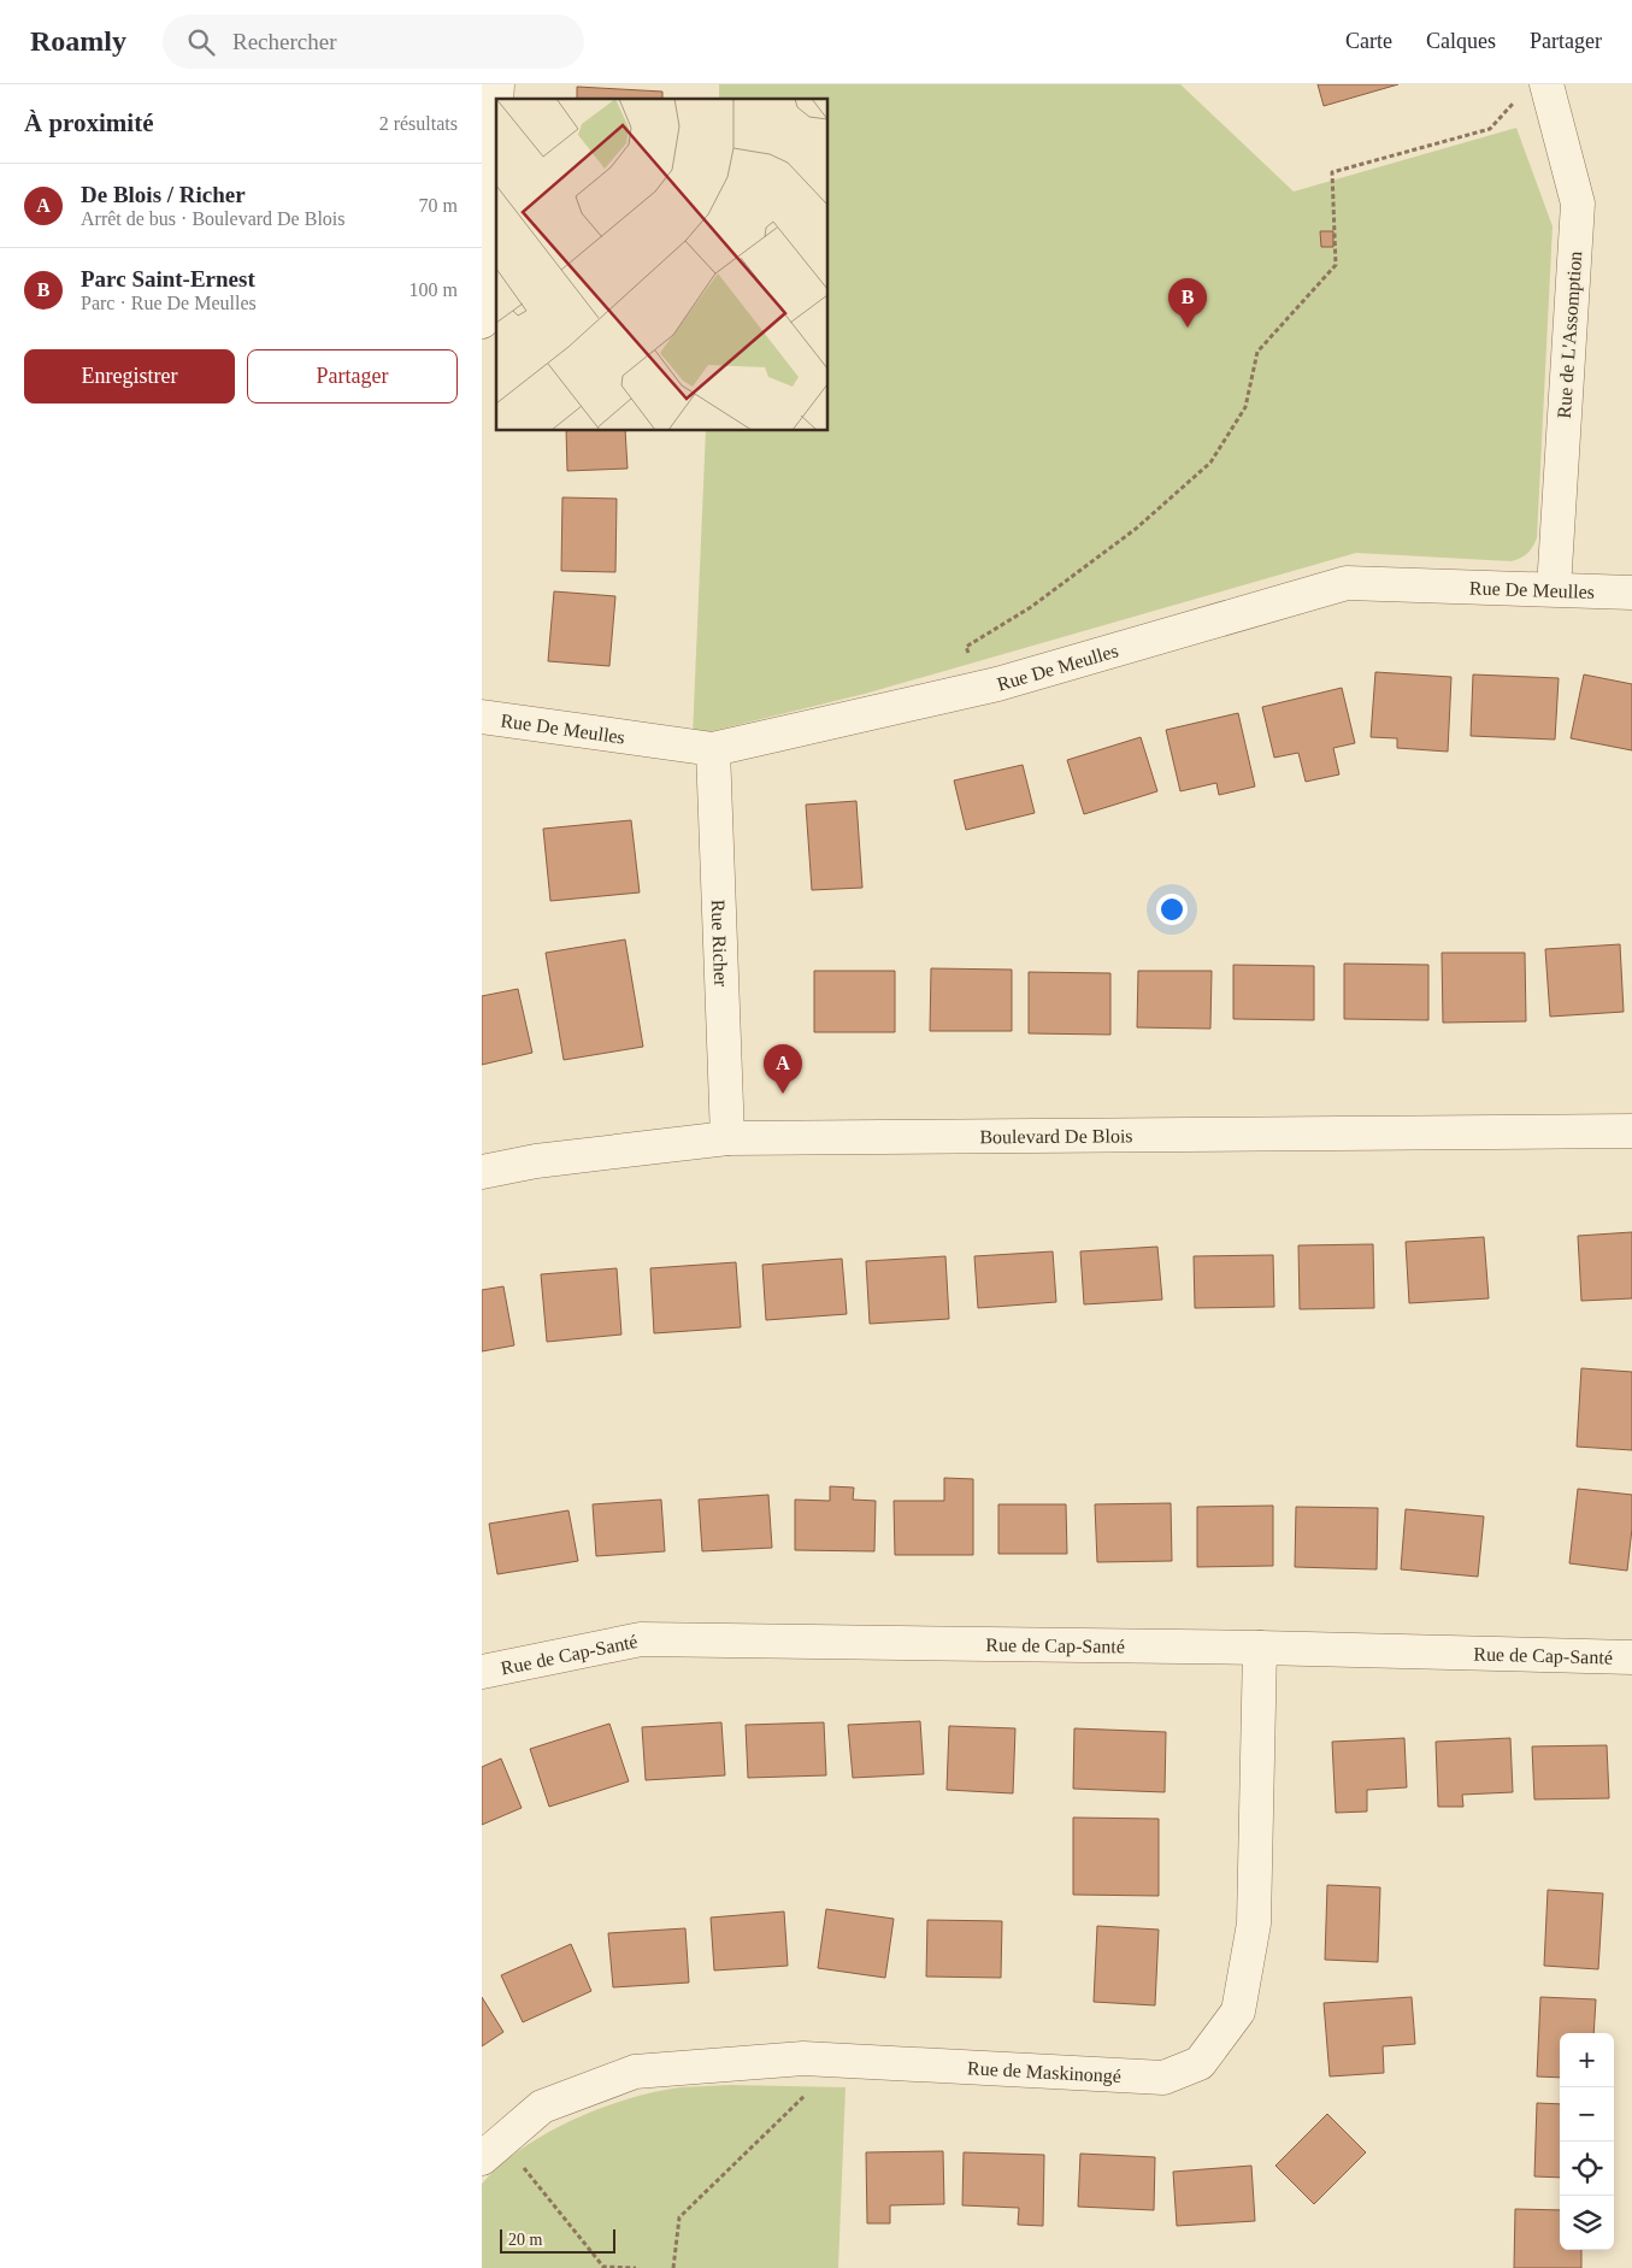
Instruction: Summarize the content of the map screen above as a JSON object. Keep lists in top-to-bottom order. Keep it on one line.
{"streets":{"street":["Rue de L'Assomption","Rue De Meulles","Rue Richer","Boulevard De Blois","Rue de Cap-Santé","Rue de Maskinongé"]},"crossings":[["Rue de L'Assomption","Rue De Meulles"],["Rue De Meulles","Rue Richer"],["Rue Richer","Boulevard De Blois"],["Rue de Cap-Santé","Rue de Maskinongé"]],"scale_bar":"20 m","page":{"header":"Roamly","search":"Rechercher","nav":["Carte","Calques","Partager"],"heading":["À proximité","2 résultats"],"list":[{"mark":"A","name":"De Blois / Richer","note":"Arrêt de bus · Boulevard De Blois","value":"70 m"},{"mark":"B","name":"Parc Saint-Ernest","note":"Parc · Rue De Meulles","value":"100 m"}],"pins":["B","A"],"buttons":["Enregistrer","Partager"],"map_buttons":["+","−"],"scale":"20 m"}}
